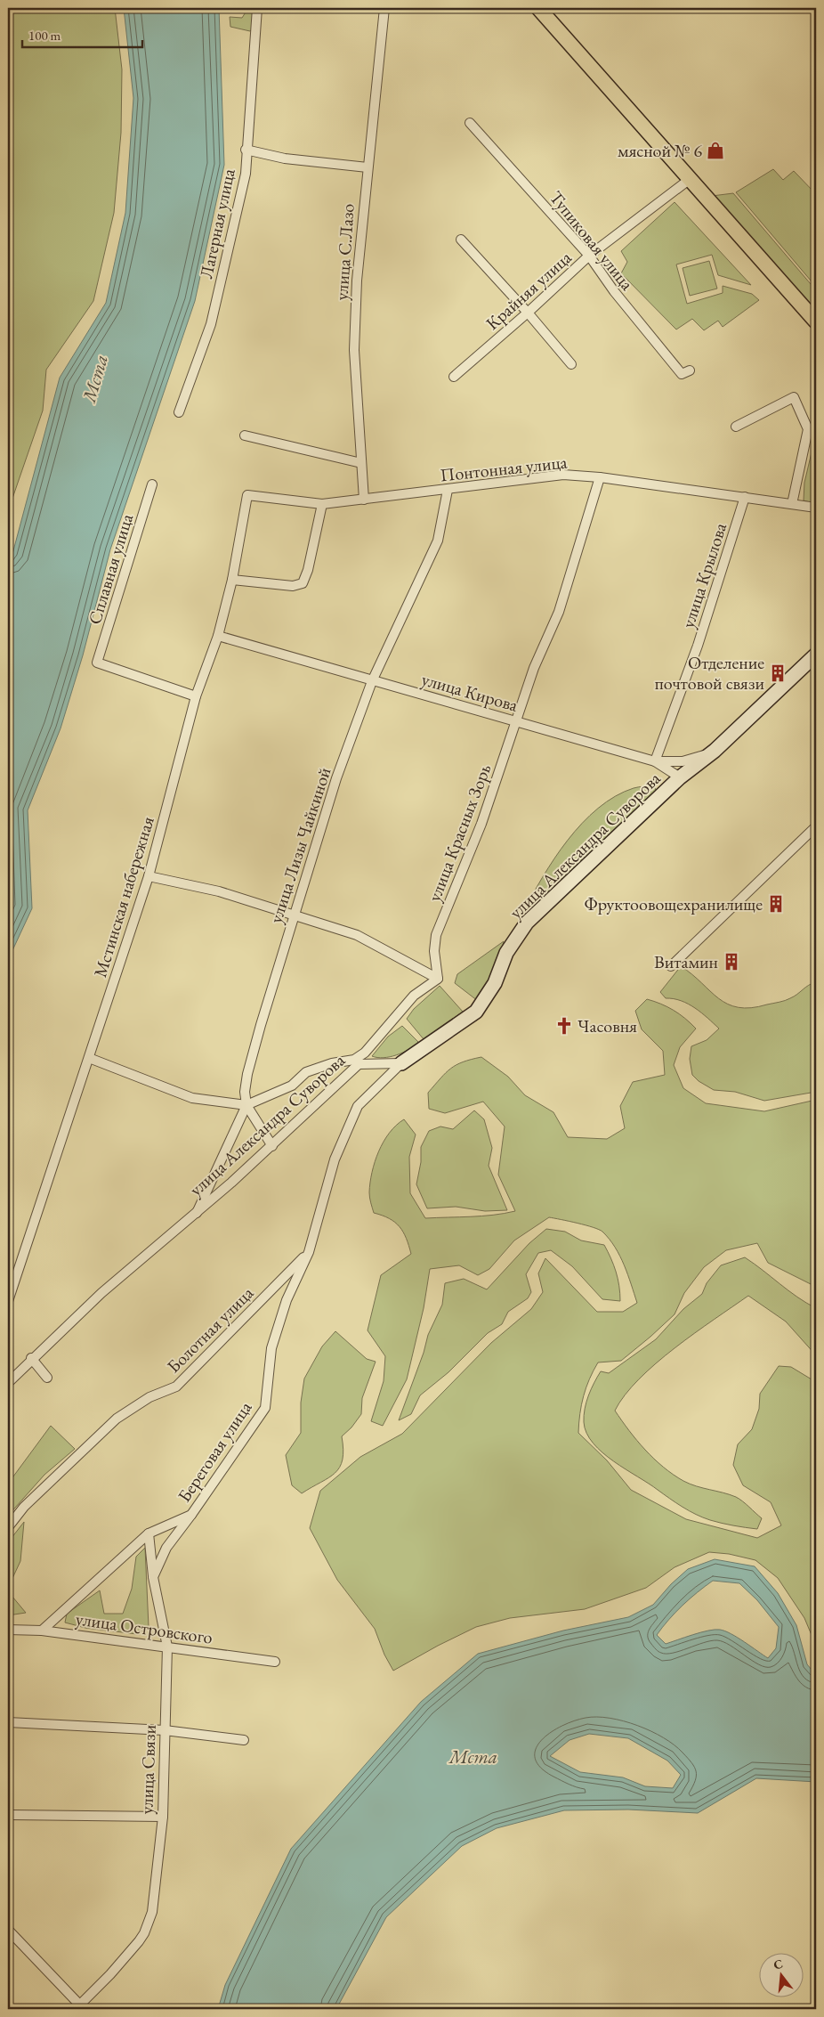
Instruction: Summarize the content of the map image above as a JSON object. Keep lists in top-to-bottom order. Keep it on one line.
{"streets":{"street":["Лагерная улица","Тупиковая улица","улица С.Лазо","Крайняя улица","Понтонная улица","Сплавная улица","улица Крылова","улица Кирова","улица Красных Зорь","улица Лизы Чайкиной","улица Александра Суворова","Мстинская набережная","Болотная улица","Береговая улица","улица Островского","улица Связи"]},"crossings":[["Тупиковая улица","Крайняя улица"],["улица С.Лазо","Понтонная улица"],["Понтонная улица","улица Крылова"],["Понтонная улица","улица Красных Зорь"],["Понтонная улица","улица Лизы Чайкиной"],["Понтонная улица","Мстинская набережная"],["Сплавная улица","Мстинская набережная"],["улица Крылова","улица Кирова"],["улица Кирова","улица Красных Зорь"],["улица Кирова","улица Лизы Чайкиной"],["улица Кирова","улица Александра Суворова"],["улица Кирова","Мстинская набережная"],["улица Лизы Чайкиной","улица Александра Суворова"],["улица Александра Суворова","Береговая улица"],["Болотная улица","Береговая улица"],["Береговая улица","улица Островского"],["Береговая улица","улица Связи"],["улица Островского","улица Связи"]],"water":["Мста"],"places":{"shop":["мясной № 6"],"building":["Отделение почтовой связи","Фруктоовощехранилище","Витамин"],"church":["Часовня"]},"scale_bar":"100 m","north":"top"}
